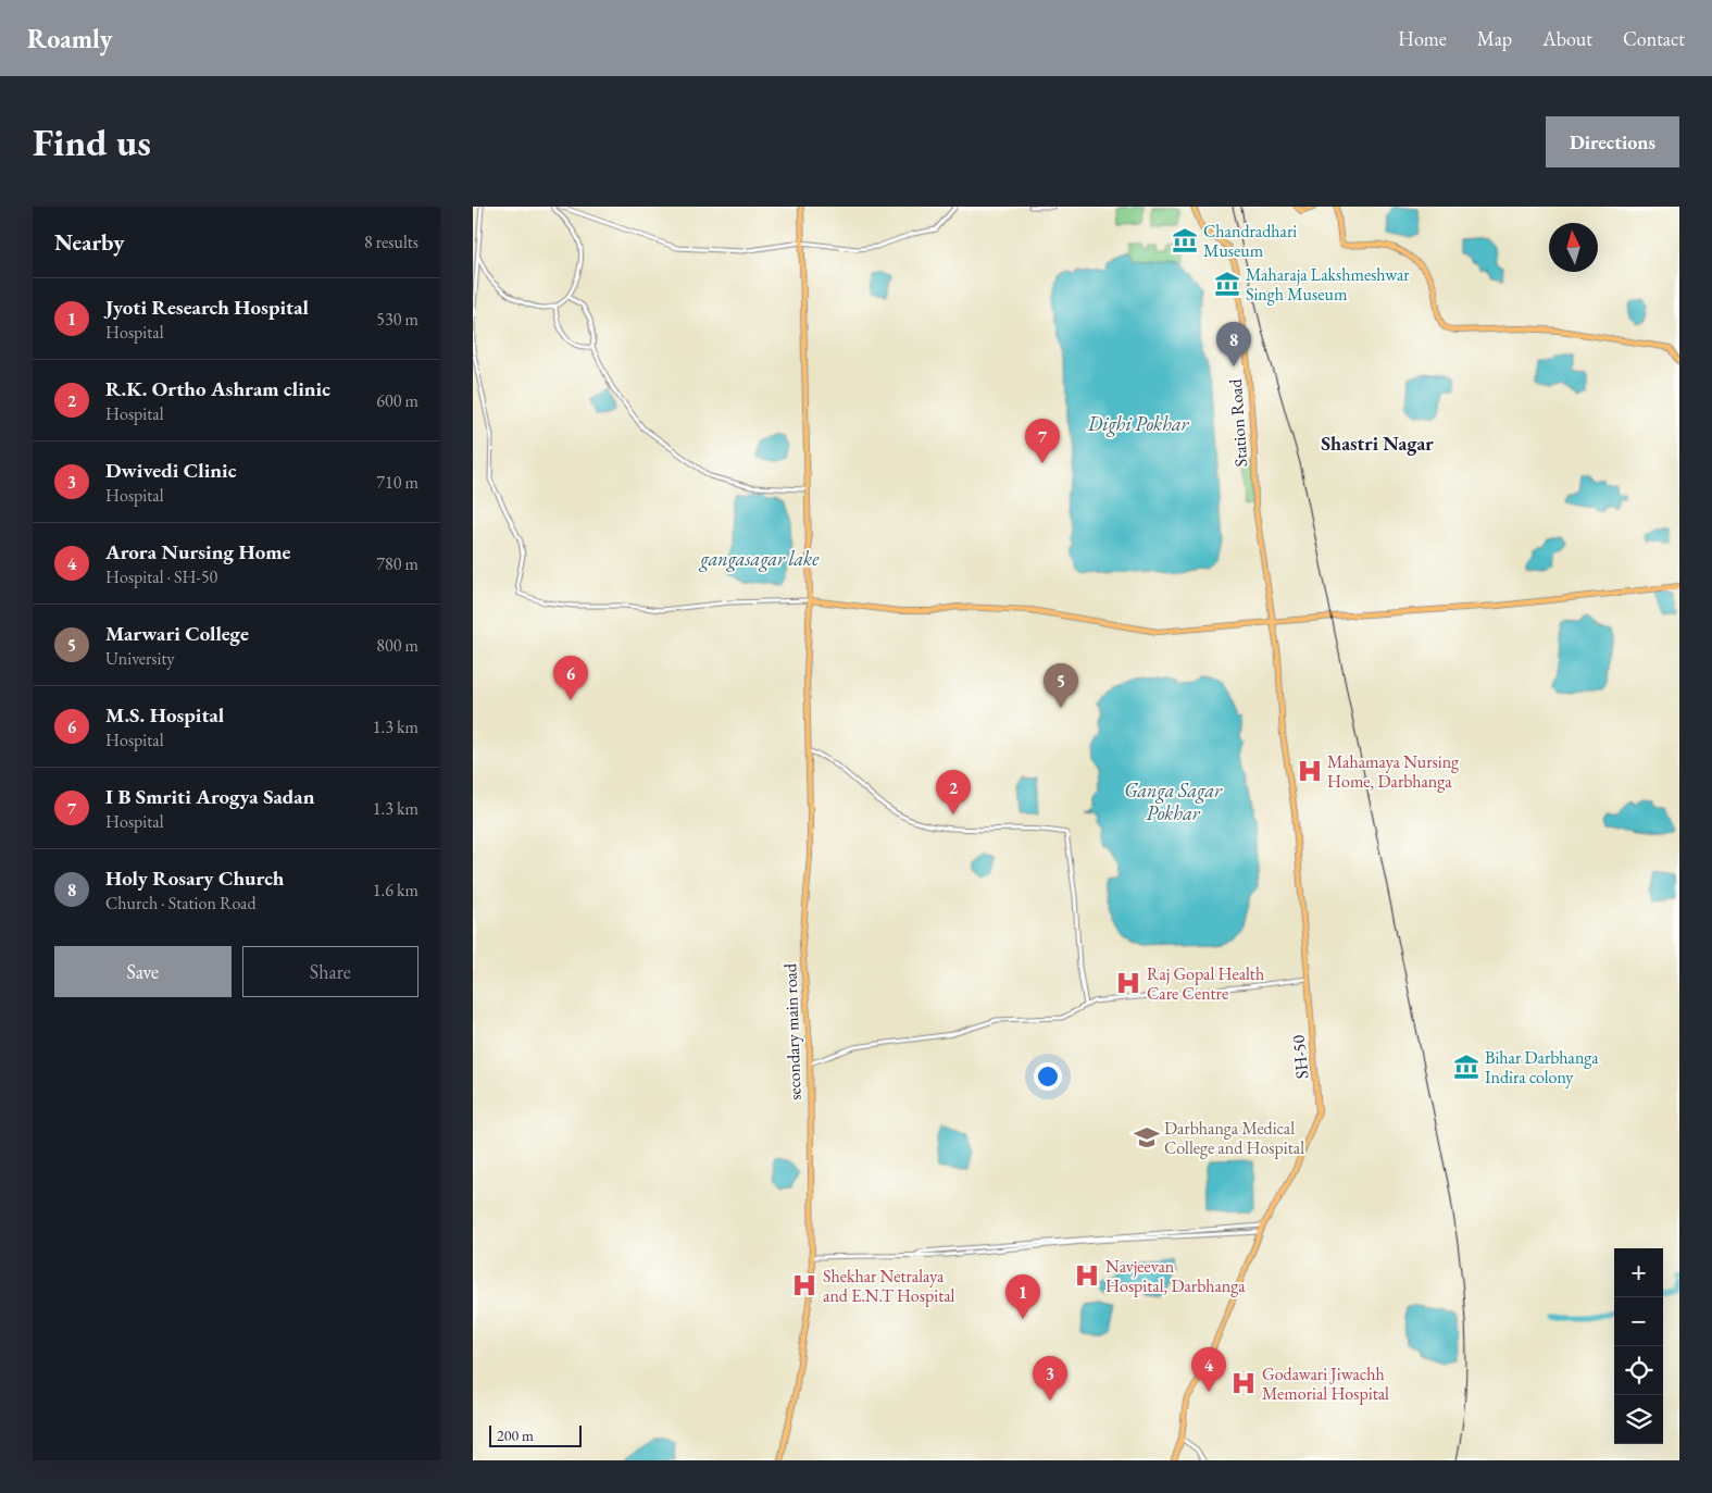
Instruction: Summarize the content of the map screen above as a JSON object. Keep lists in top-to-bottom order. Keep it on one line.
{"streets":{"main road":["Station Road","secondary main road","SH-50"]},"crossings":[["Station Road","SH-50"]],"districts":["Shastri Nagar"],"water":["Dighi Pokhar","gangasagar lake","Ganga Sagar Pokhar"],"places":{"museum":["Chandradhari Museum","Maharaja Lakshmeshwar Singh Museum","Bihar Darbhanga Indira colony"],"hospital":["Mahamaya Nursing Home, Darbhanga","Raj Gopal Health Care Centre","Navjeevan Hospital, Darbhanga","Shekhar Netralaya and E.N.T Hospital","Godawari Jiwachh Memorial Hospital"],"school or university":["Darbhanga Medical College and Hospital"]},"scale_bar":"200 m","north":"top","page":{"header":"Roamly","nav":["Home","Map","About","Contact"],"buttons":["Directions",["Save","Share"]],"title":"Find us","heading":["Nearby","8 results"],"list":[{"mark":"1","name":"Jyoti Research Hospital","note":"Hospital","value":"530 m"},{"mark":"2","name":"R.K. Ortho Ashram clinic","note":"Hospital","value":"600 m"},{"mark":"3","name":"Dwivedi Clinic","note":"Hospital","value":"710 m"},{"mark":"4","name":"Arora Nursing Home","note":"Hospital · SH-50","value":"780 m"},{"mark":"5","name":"Marwari College","note":"University","value":"800 m"},{"mark":"6","name":"M.S. Hospital","note":"Hospital","value":"1.3 km"},{"mark":"7","name":"I B Smriti Arogya Sadan","note":"Hospital","value":"1.3 km"},{"mark":"8","name":"Holy Rosary Church","note":"Church · Station Road","value":"1.6 km"}],"pins":["8","7","6","5","2","1","4","3"],"map_buttons":["+","−"],"scale":"200 m"}}
